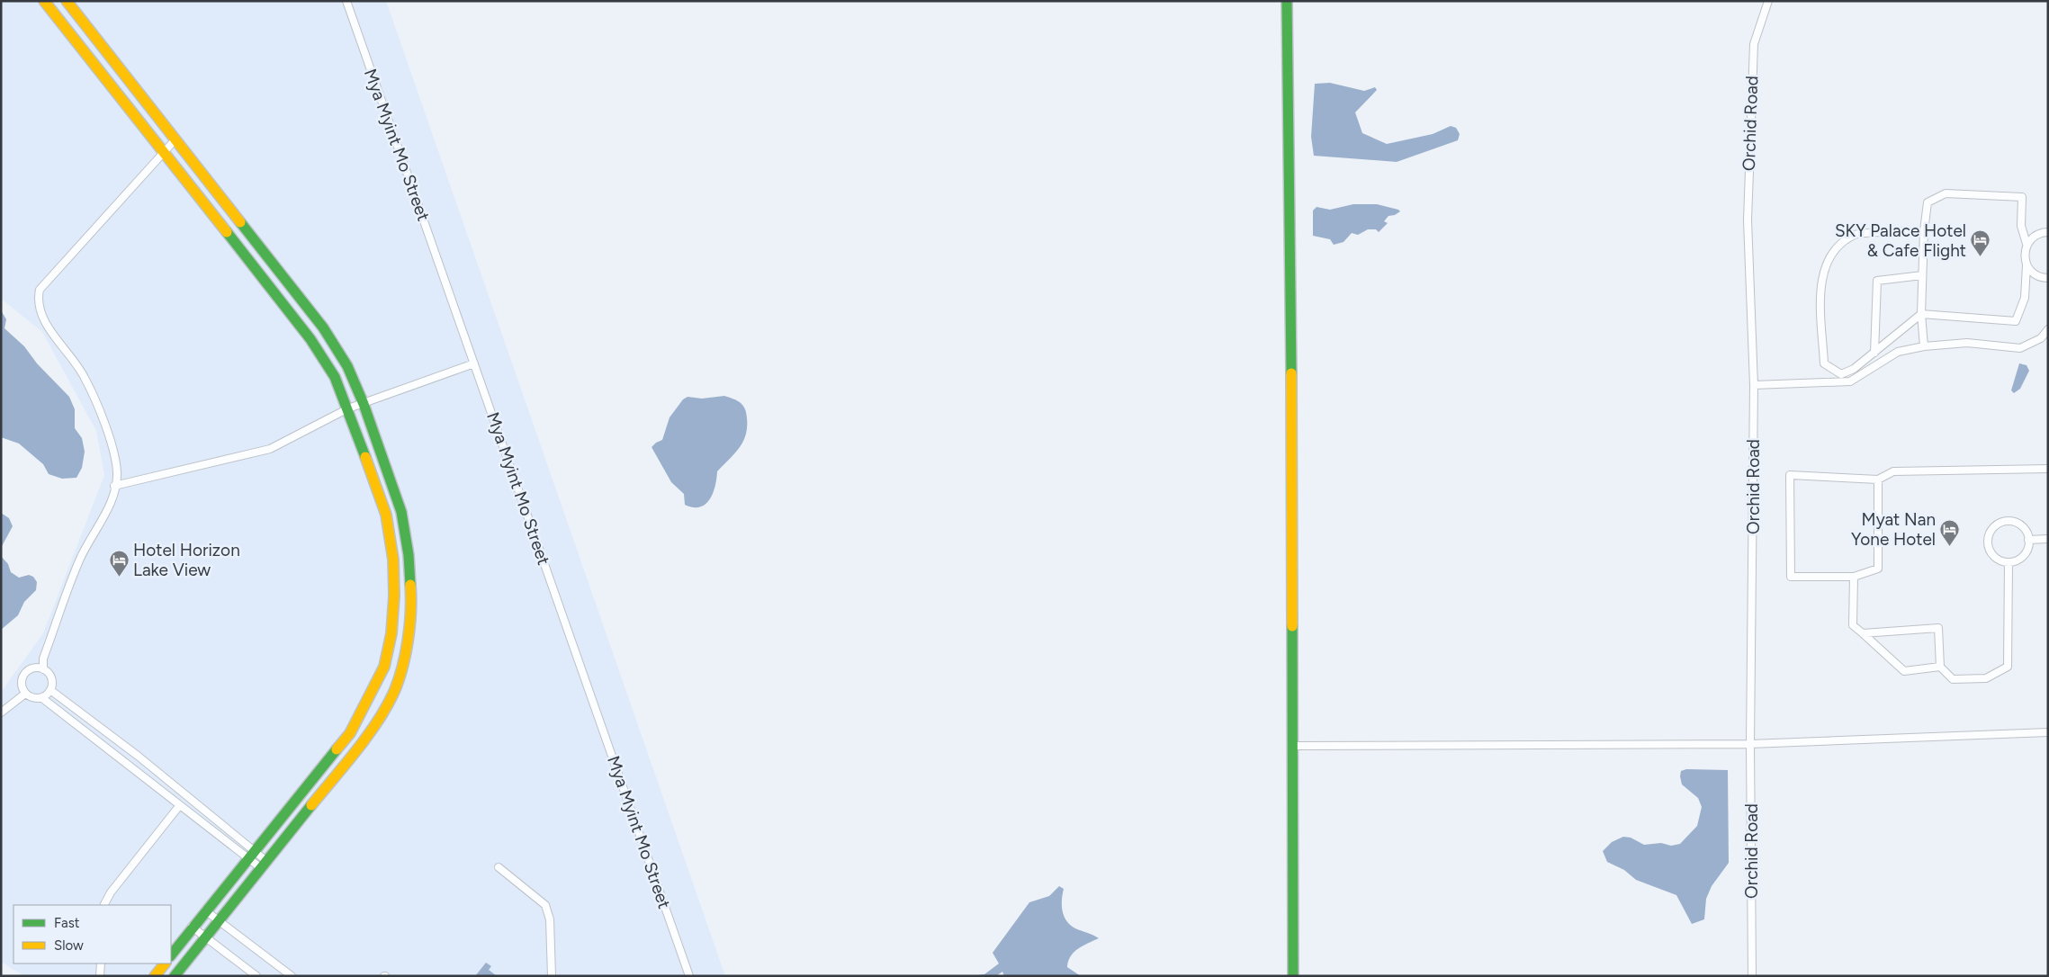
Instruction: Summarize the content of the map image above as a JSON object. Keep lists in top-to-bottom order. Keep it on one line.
{"streets":{"street":["Orchid Road","Mya Myint Mo Street"]},"places":{"hotel":["SKY Palace Hotel & Cafe Flight","Myat Nan Yone Hotel","Hotel Horizon Lake View"]},"legend":["Fast","Slow"]}
